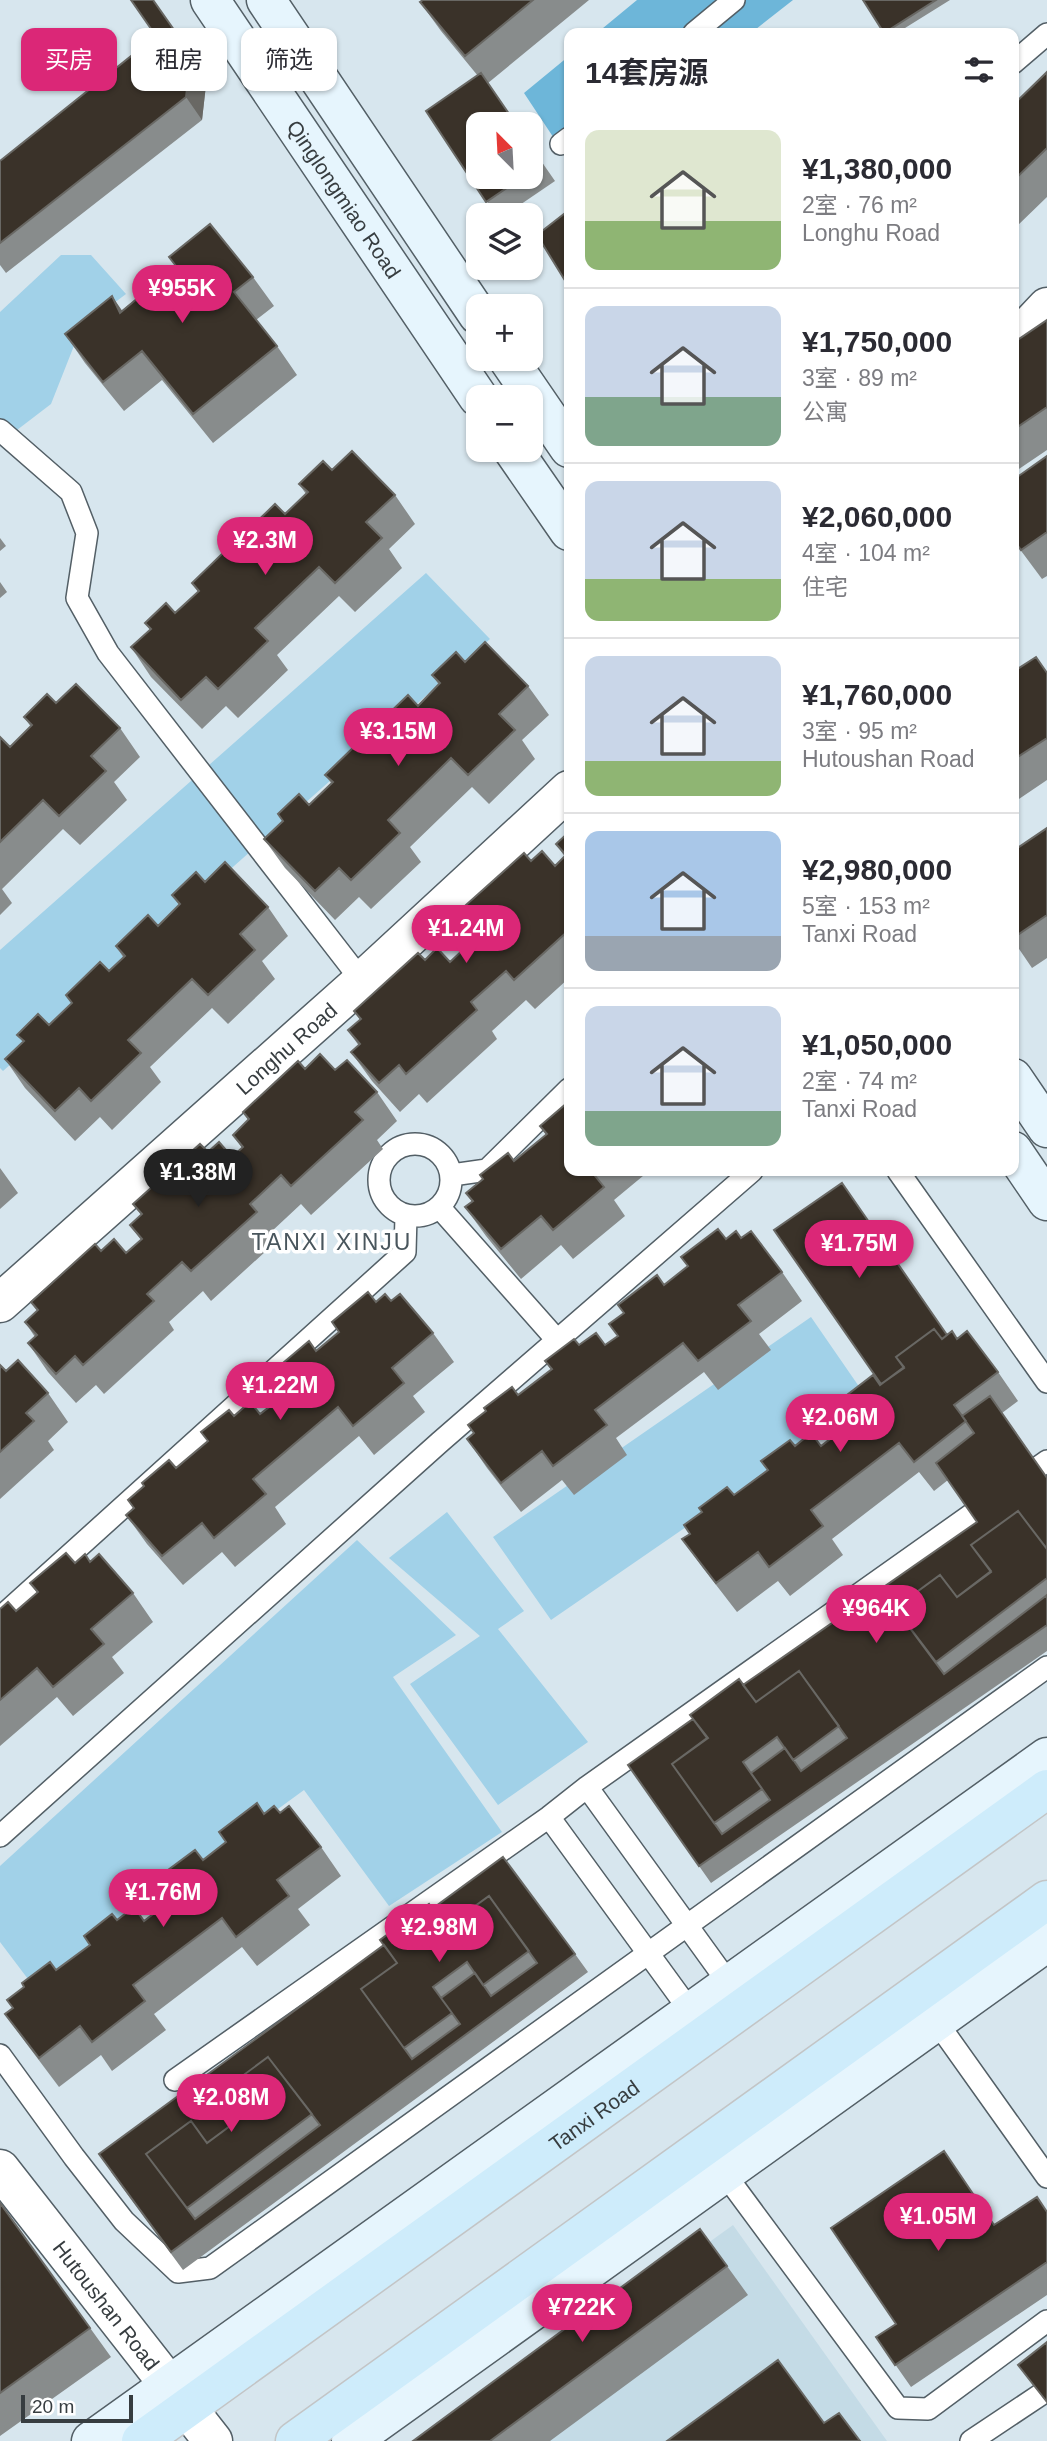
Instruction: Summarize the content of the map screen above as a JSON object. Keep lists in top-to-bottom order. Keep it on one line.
{"streets":{"main road":["Tanxi Road"],"street":["Qinglongmiao Road","Longhu Road","Hutoushan Road"]},"crossings":[["Tanxi Road","Hutoushan Road"]],"districts":["TANXI XINJU"],"scale_bar":"20 m","north":"top left","page":{"chip":["买房","租房","筛选"],"heading":"14套房源","map_buttons":["+","−"],"list":[{"name":"¥1,380,000","note":"2室 · 76 m² · Longhu Road"},{"name":"¥1,750,000","note":"3室 · 89 m² · 公寓"},{"name":"¥2,060,000","note":"4室 · 104 m² · 住宅"},{"name":"¥1,760,000","note":"3室 · 95 m² · Hutoushan Road"},{"name":"¥2,980,000","note":"5室 · 153 m² · Tanxi Road"},{"name":"¥1,050,000","note":"2室 · 74 m² · Tanxi Road"}],"price":["¥955K","¥2.3M","¥3.15M","¥1.24M","¥1.38M","¥1.75M","¥1.22M","¥2.06M","¥964K","¥1.76M","¥2.98M","¥2.08M","¥1.05M","¥722K"],"scale":"20 m"}}
